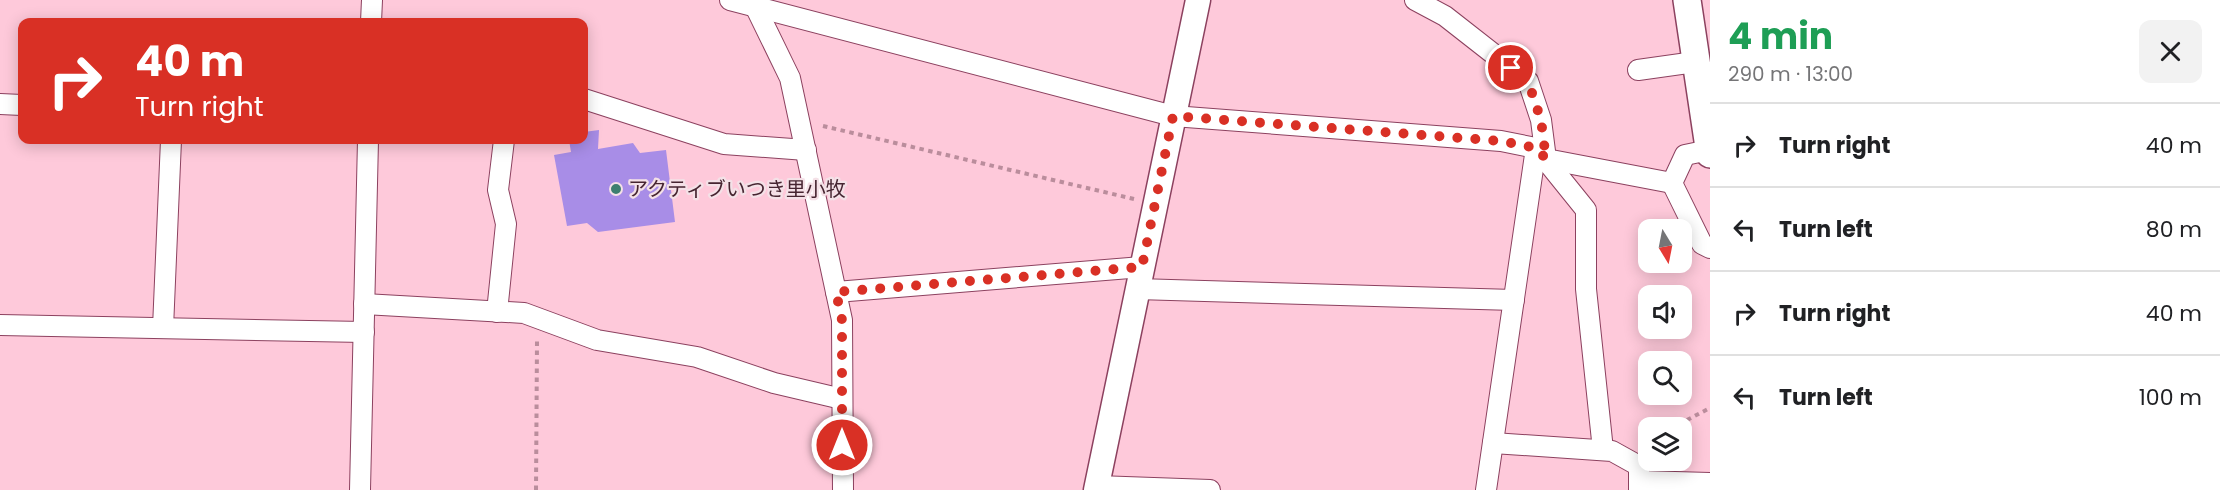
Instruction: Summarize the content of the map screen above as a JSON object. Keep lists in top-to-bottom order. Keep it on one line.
{"places":["アクティブいつき里小牧"],"north":"bottom","page":{"heading":["4 min","290 m · 13:00"],"turn":["40 m","Turn right"],"list":[{"name":"Turn right","value":"40 m"},{"name":"Turn left","value":"80 m"},{"name":"Turn right","value":"40 m"},{"name":"Turn left","value":"100 m"}]}}
